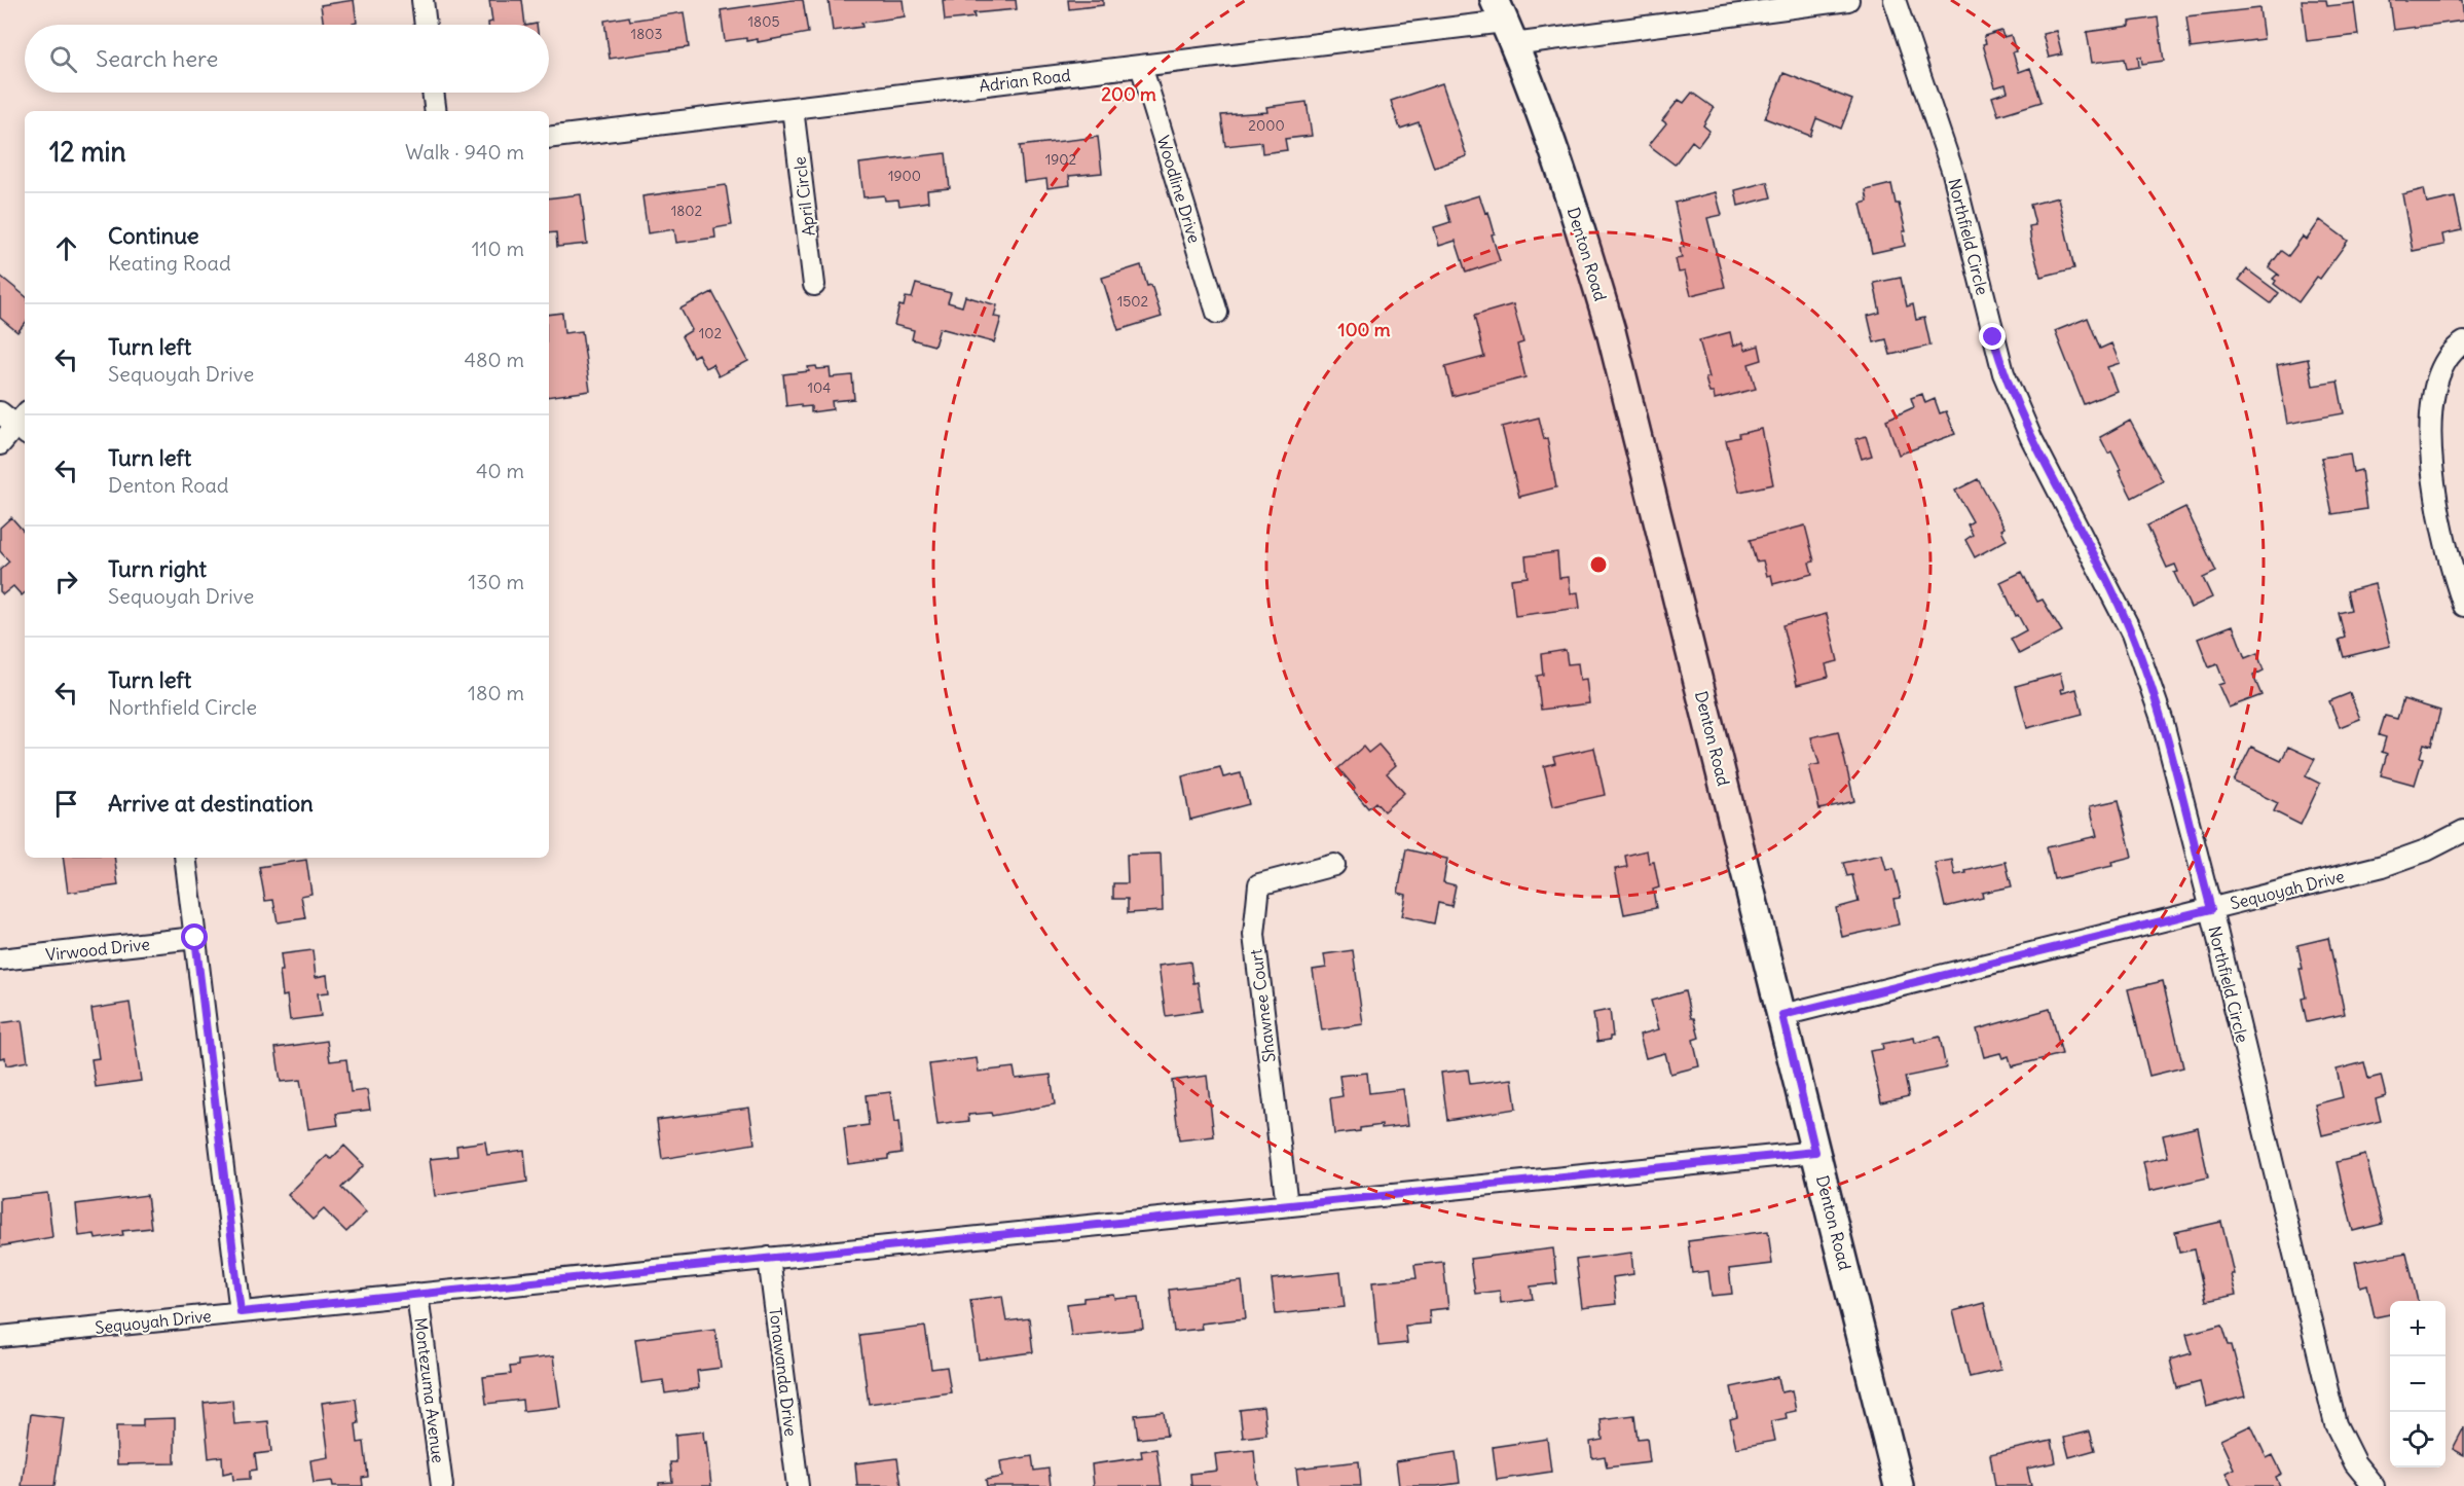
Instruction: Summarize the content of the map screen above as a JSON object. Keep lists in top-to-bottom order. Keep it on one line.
{"streets":{"street":["Adrian Road","Woodline Drive","April Circle","Northfield Circle","Denton Road","Sequoyah Drive","Virwood Drive","Shawnee Court","Tonawanda Drive","Montezuma Avenue"]},"crossings":[["Adrian Road","Woodline Drive"],["Adrian Road","April Circle"],["Adrian Road","Denton Road"],["Northfield Circle","Sequoyah Drive"],["Denton Road","Sequoyah Drive"],["Sequoyah Drive","Shawnee Court"],["Sequoyah Drive","Tonawanda Drive"],["Sequoyah Drive","Montezuma Avenue"]],"house_numbers":["1805","1803","2000","1902","1900","1802","1502","102","104"],"page":{"search":"Search here","heading":["12 min","Walk · 940 m"],"list":[["Continue","Keating Road","110 m"],["Turn left","Sequoyah Drive","480 m"],["Turn left","Denton Road","40 m"],["Turn right","Sequoyah Drive","130 m"],["Turn left","Northfield Circle","180 m"],"Arrive at destination"],"map_buttons":["+","−"]},"rings":["200 m","100 m"]}
